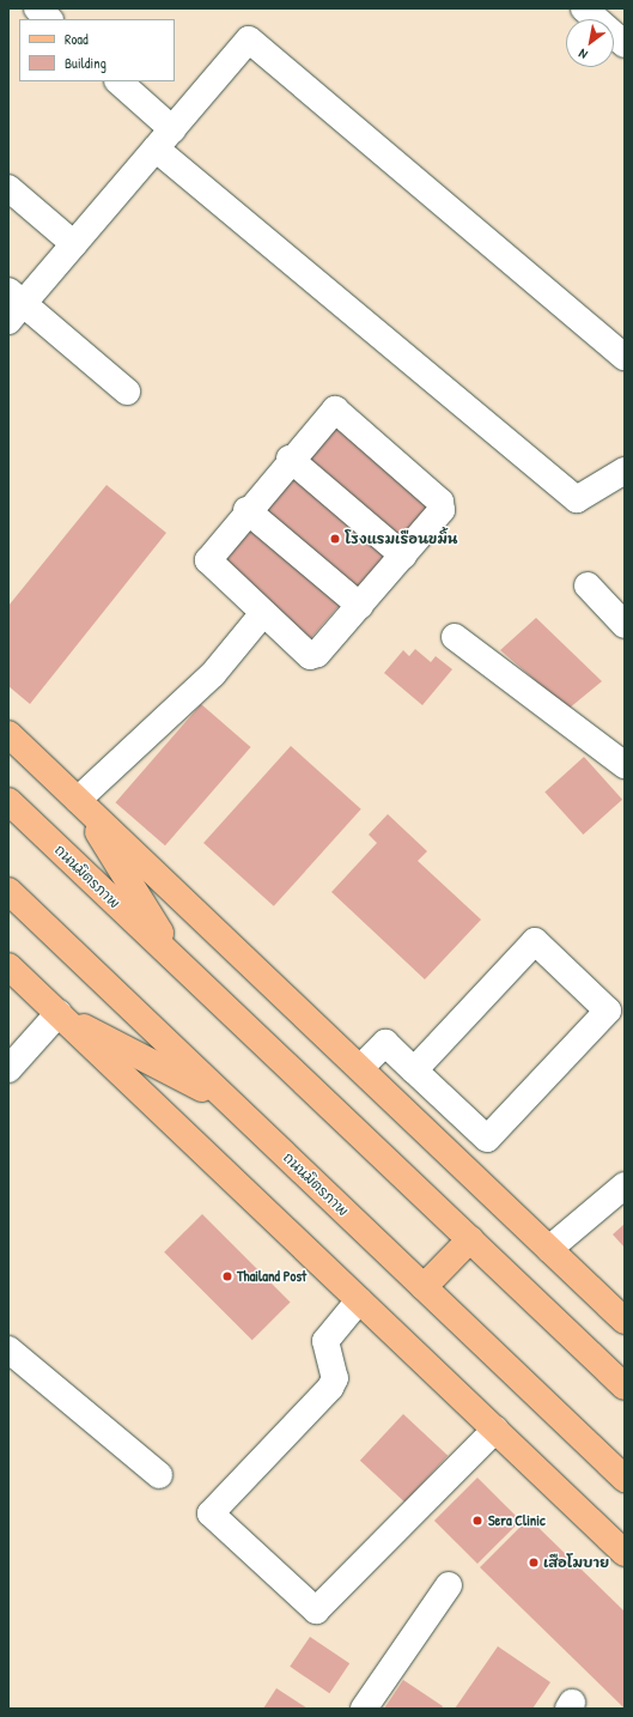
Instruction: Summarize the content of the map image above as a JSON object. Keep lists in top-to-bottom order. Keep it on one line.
{"streets":{"main road":["ถนนมิตรภาพ"]},"places":["โรงแรมเรือนขมิ้น","Thailand Post","Sera Clinic","เสือโมบาย"],"legend":["Road","Building"],"north":"bottom left"}
